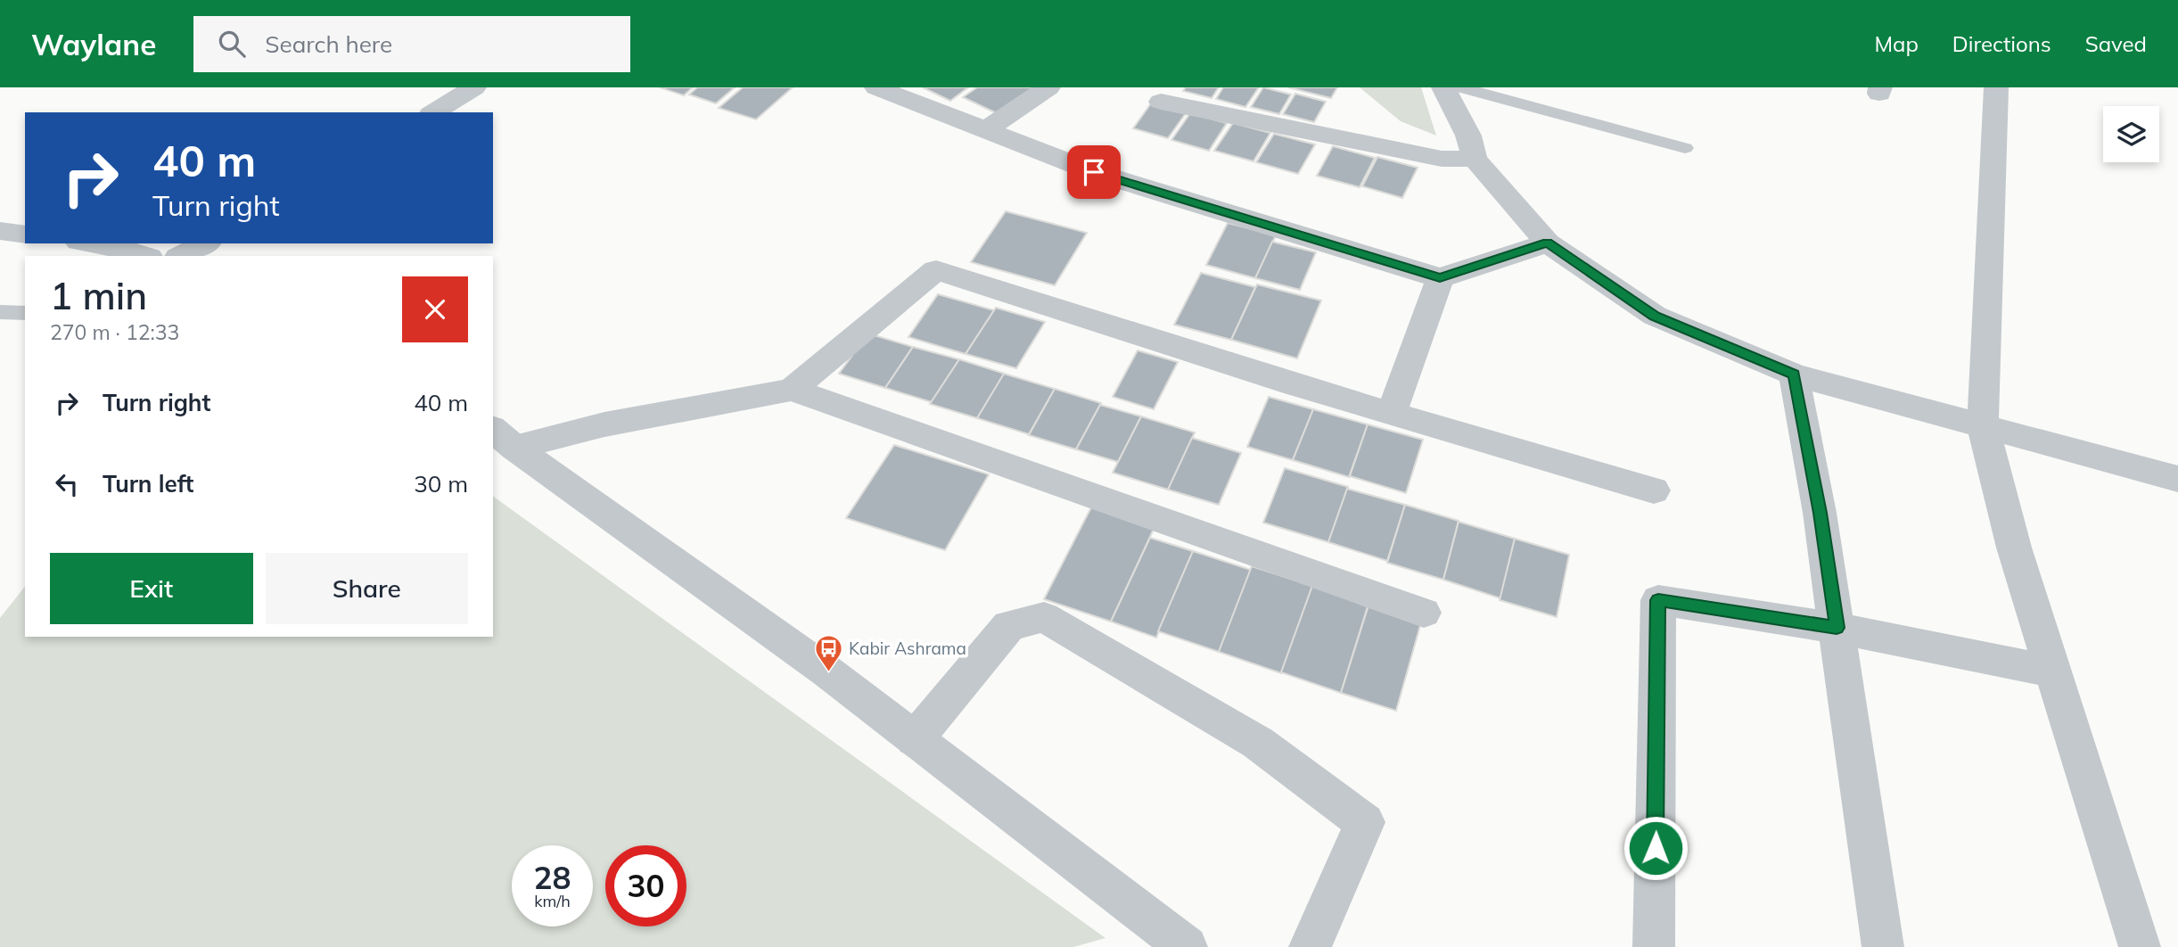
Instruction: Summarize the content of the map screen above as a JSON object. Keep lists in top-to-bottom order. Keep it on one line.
{"places":{"bus stop":["Kabir Ashrama"]},"page":{"header":"Waylane","search":"Search here","nav":["Map","Directions","Saved"],"turn":["40 m","Turn right"],"heading":["1 min","270 m · 12:33"],"list":[{"name":"Turn right","value":"40 m"},{"name":"Turn left","value":"30 m"}],"buttons":["Exit","Share"],"speed":"28 km/h","limit":"30"}}
